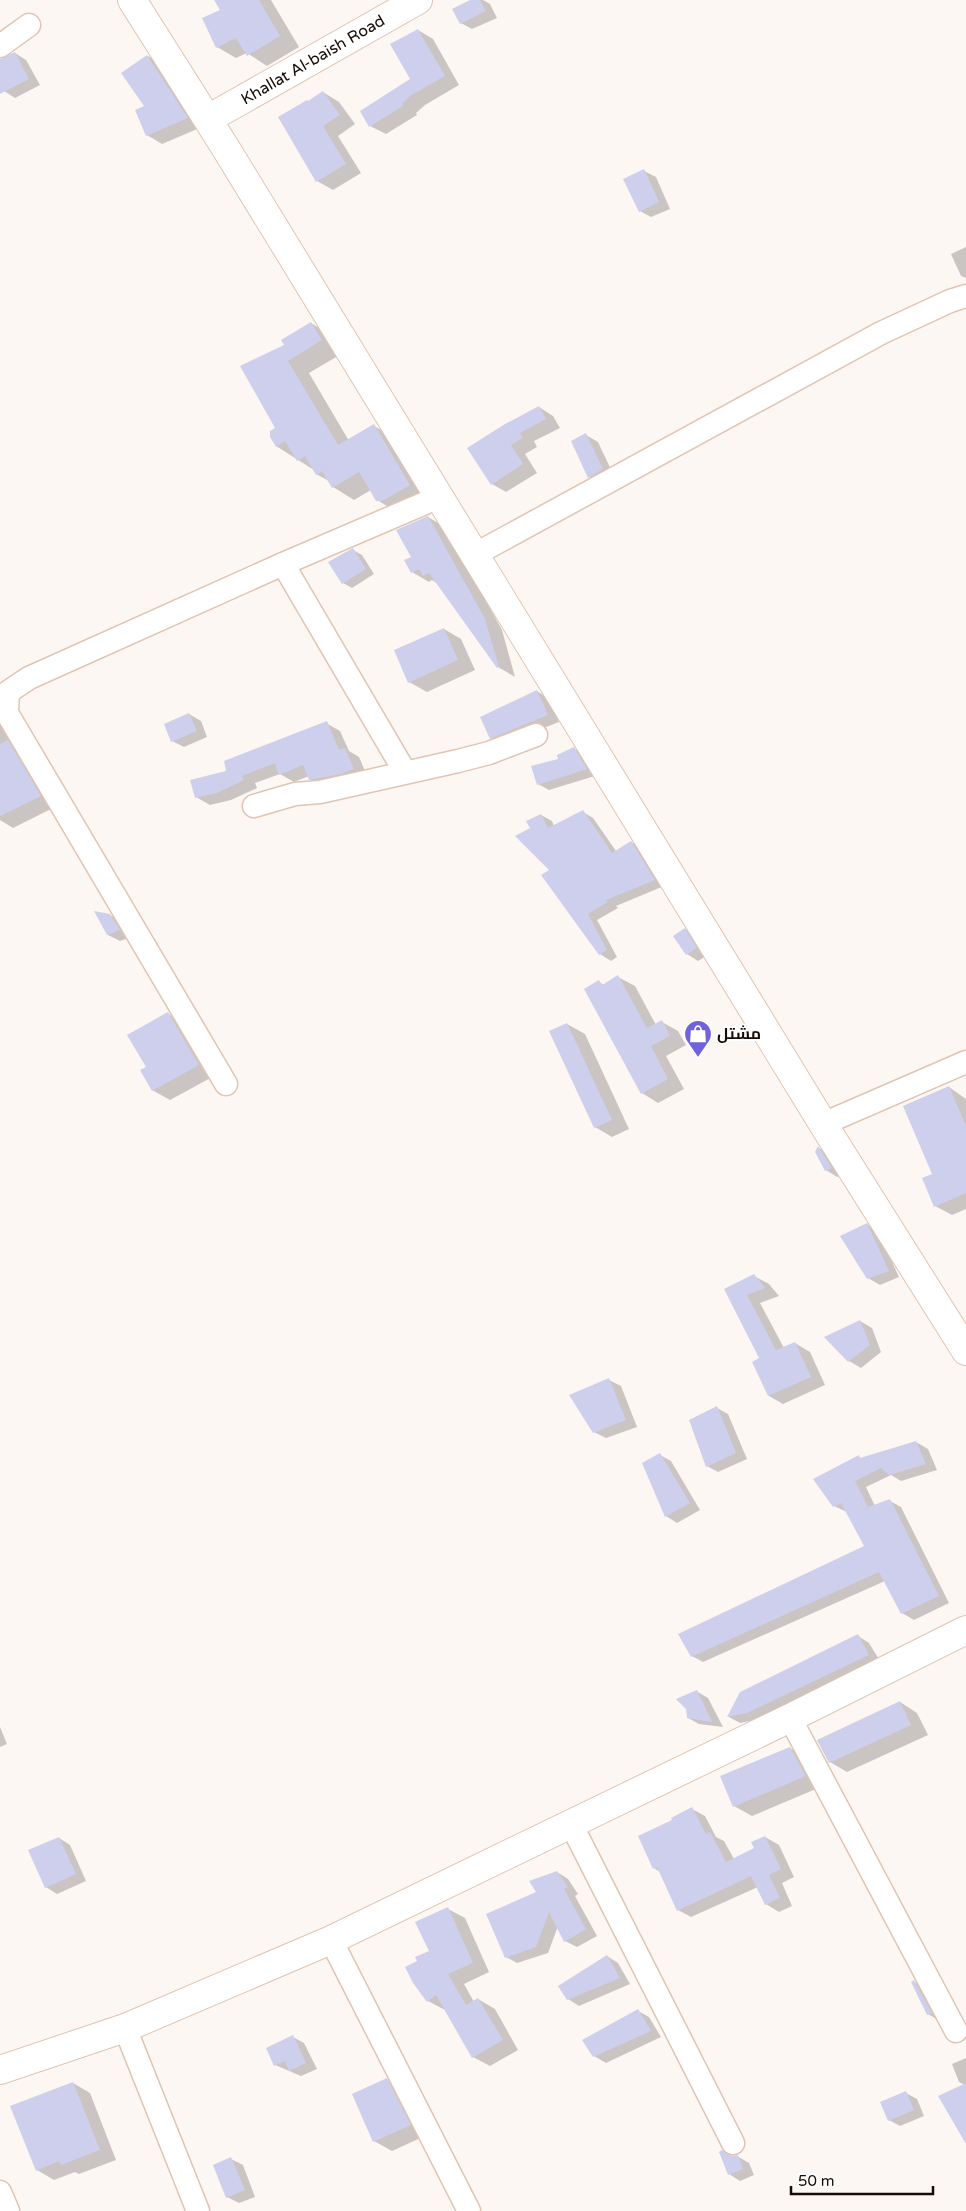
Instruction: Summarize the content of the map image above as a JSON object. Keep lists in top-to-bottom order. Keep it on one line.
{"streets":{"main road":["Khallat Al-baish Road"]},"places":{"shop":["مشتل"]},"scale_bar":"50 m"}
